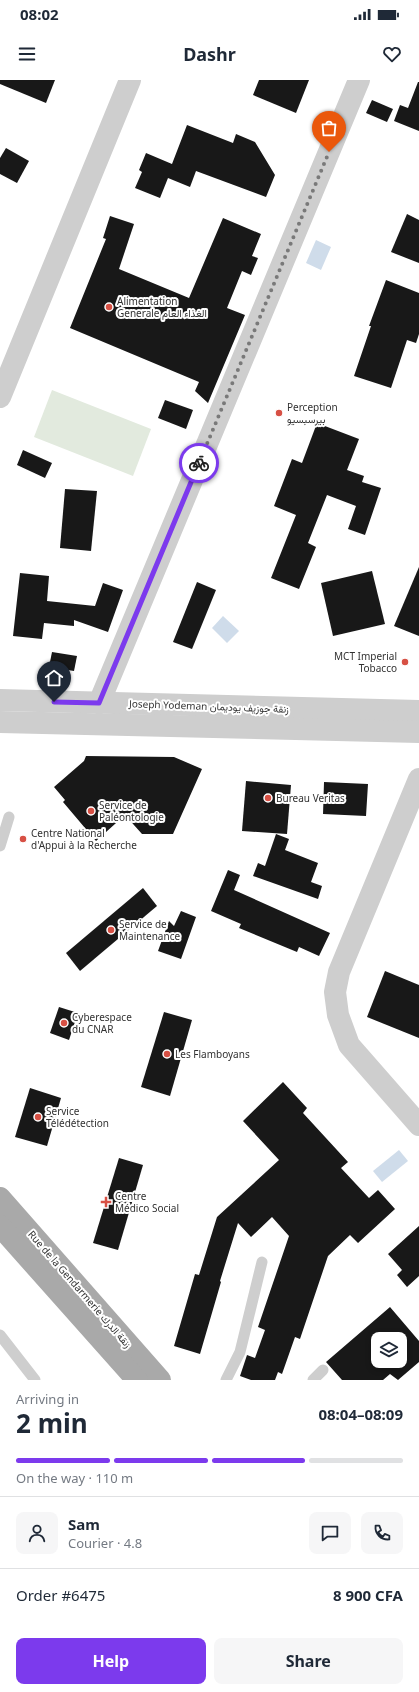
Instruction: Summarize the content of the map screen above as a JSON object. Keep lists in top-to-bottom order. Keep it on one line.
{"streets":{"main road":["Rue de la Gendarmerie زنقة الدرك"],"street":["Joseph Yodeman زنقة جوزيف يوديمان"]},"places":{"other":["Alimentation Generale الغذاء العام","Perception بيرسبسيو","MCT Imperial Tobacco","Bureau Veritas","Service de Paléontologie","Centre National d'Appui à la Recherche","Service de Maintenance","Cyberespace du CNAR","Les Flamboyans","Service Télédétection"],"health":["Centre Médico Social"]},"page":{"status":"08:02","header":"Dashr","heading":["2 min","Arriving in","08:04–08:09"],"panel":["Sam","Courier · 4.8","Order #6475","8 900 CFA"],"bar":"On the way · 110 m","buttons":["Help","Share"]}}
